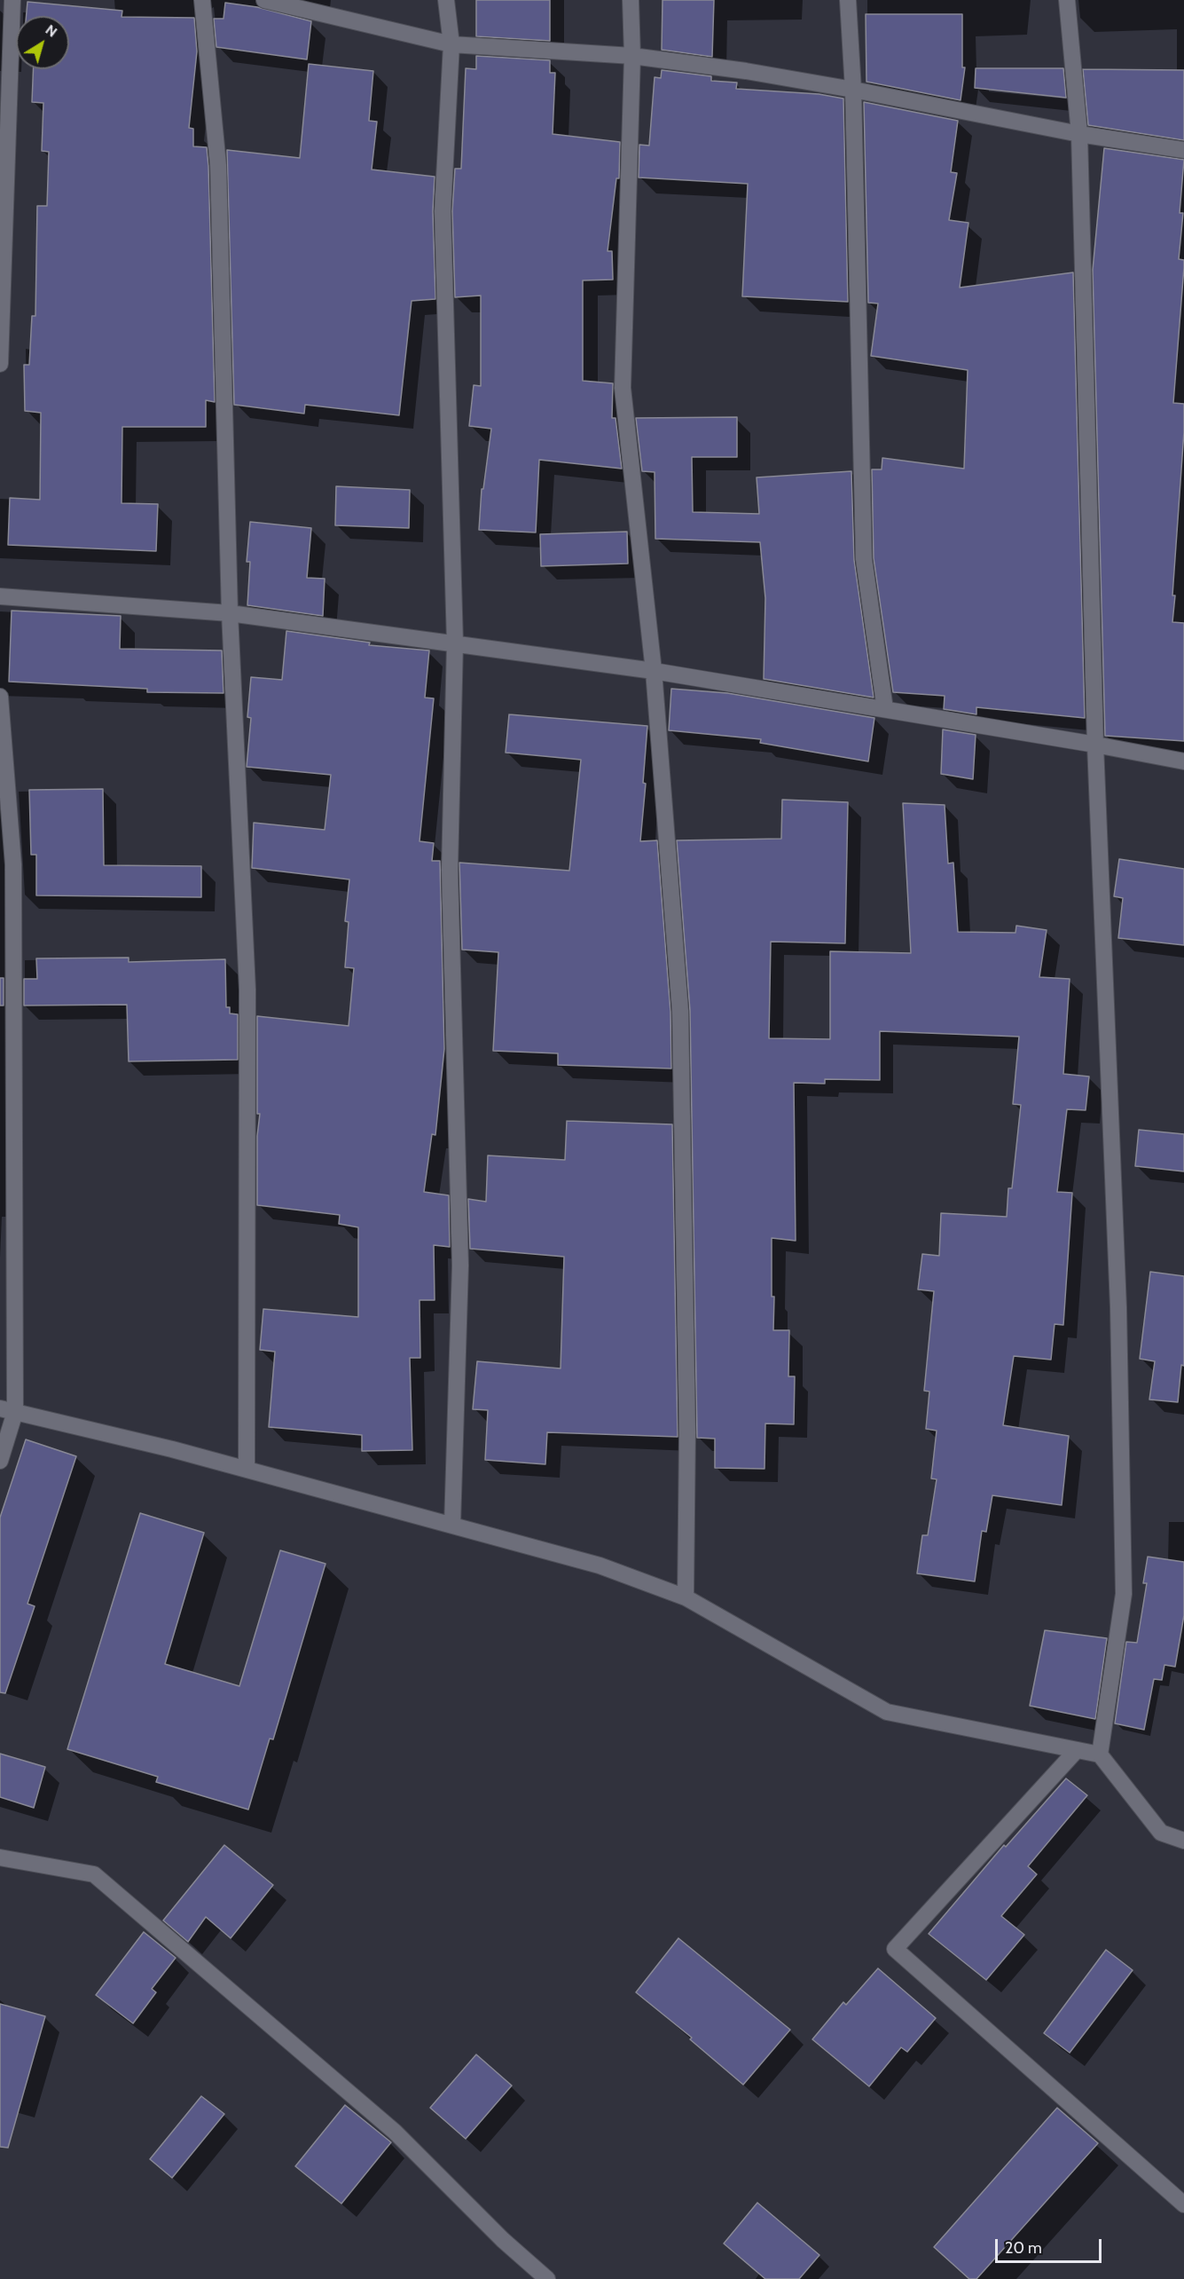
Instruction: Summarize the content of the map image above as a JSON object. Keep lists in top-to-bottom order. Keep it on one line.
{"scale_bar":"20 m","north":"top right"}
